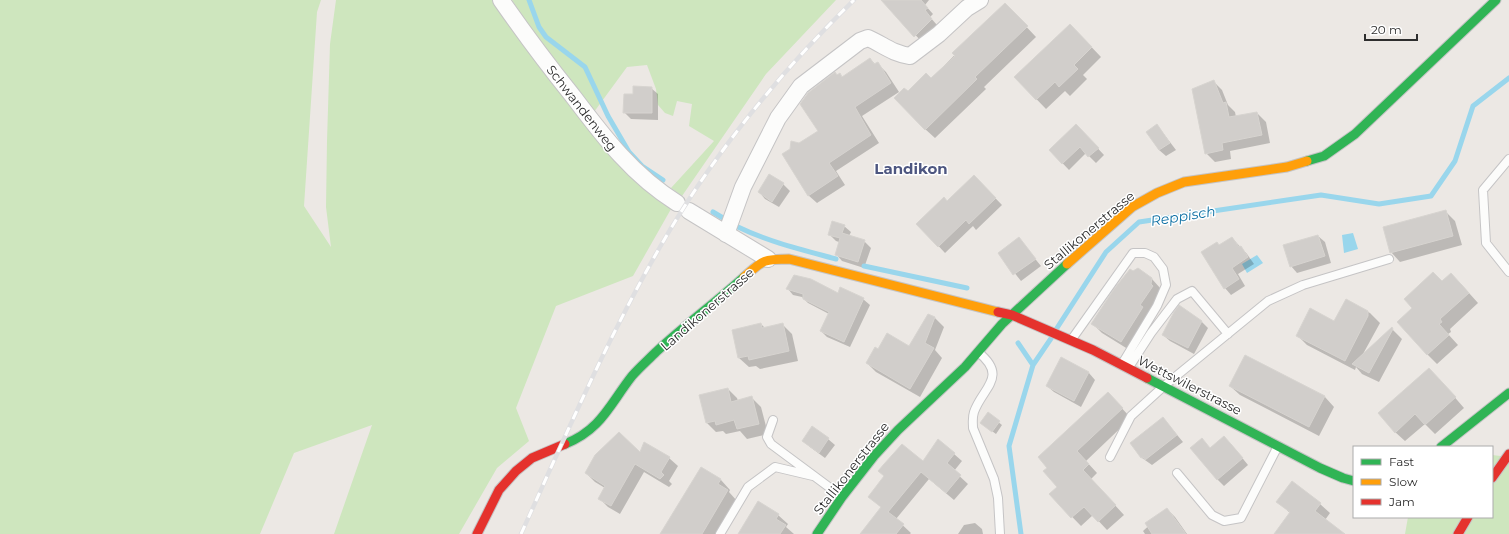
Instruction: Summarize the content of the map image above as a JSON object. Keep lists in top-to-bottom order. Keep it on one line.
{"streets":{"street":["Schwandenweg","Stallikonerstrasse","Landikonerstrasse","Wettswilerstrasse"]},"crossings":[["Schwandenweg","Landikonerstrasse"],["Stallikonerstrasse","Wettswilerstrasse"]],"districts":["Landikon"],"water":["Reppisch"],"legend":["Fast","Slow","Jam"],"scale_bar":"20 m"}
